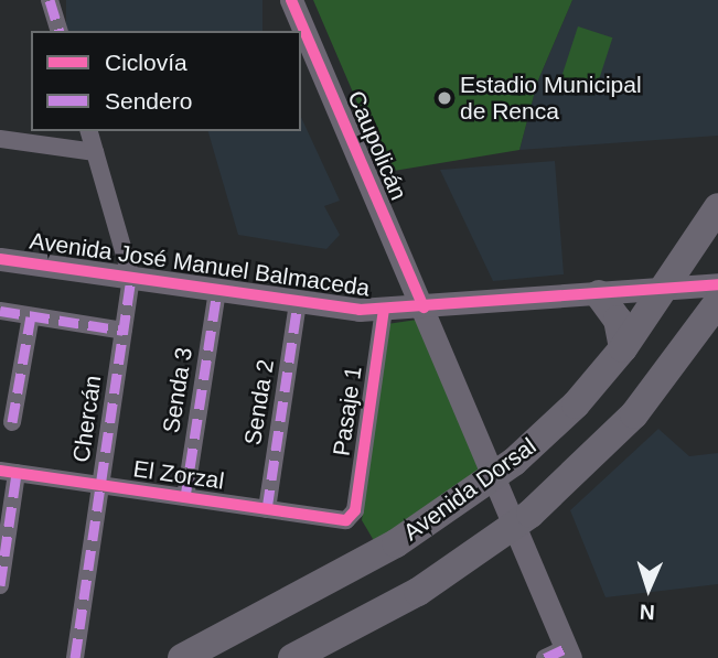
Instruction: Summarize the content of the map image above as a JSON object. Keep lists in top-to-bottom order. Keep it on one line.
{"streets":{"main road":["Avenida Dorsal"],"street":["Caupolicán","Avenida José Manuel Balmaceda","Senda 3","Senda 2","Pasaje 1","Chercán","El Zorzal"]},"crossings":[["Caupolicán","Avenida José Manuel Balmaceda"],["Caupolicán","Avenida Dorsal"],["Avenida José Manuel Balmaceda","Senda 3"],["Avenida José Manuel Balmaceda","Senda 2"],["Avenida José Manuel Balmaceda","Pasaje 1"],["Avenida José Manuel Balmaceda","Chercán"],["Avenida José Manuel Balmaceda","Avenida Dorsal"],["Senda 3","El Zorzal"],["Senda 2","El Zorzal"],["Pasaje 1","El Zorzal"],["Chercán","El Zorzal"]],"places":["Estadio Municipal de Renca"],"legend":["Ciclovía","Sendero"],"north":"bottom"}
